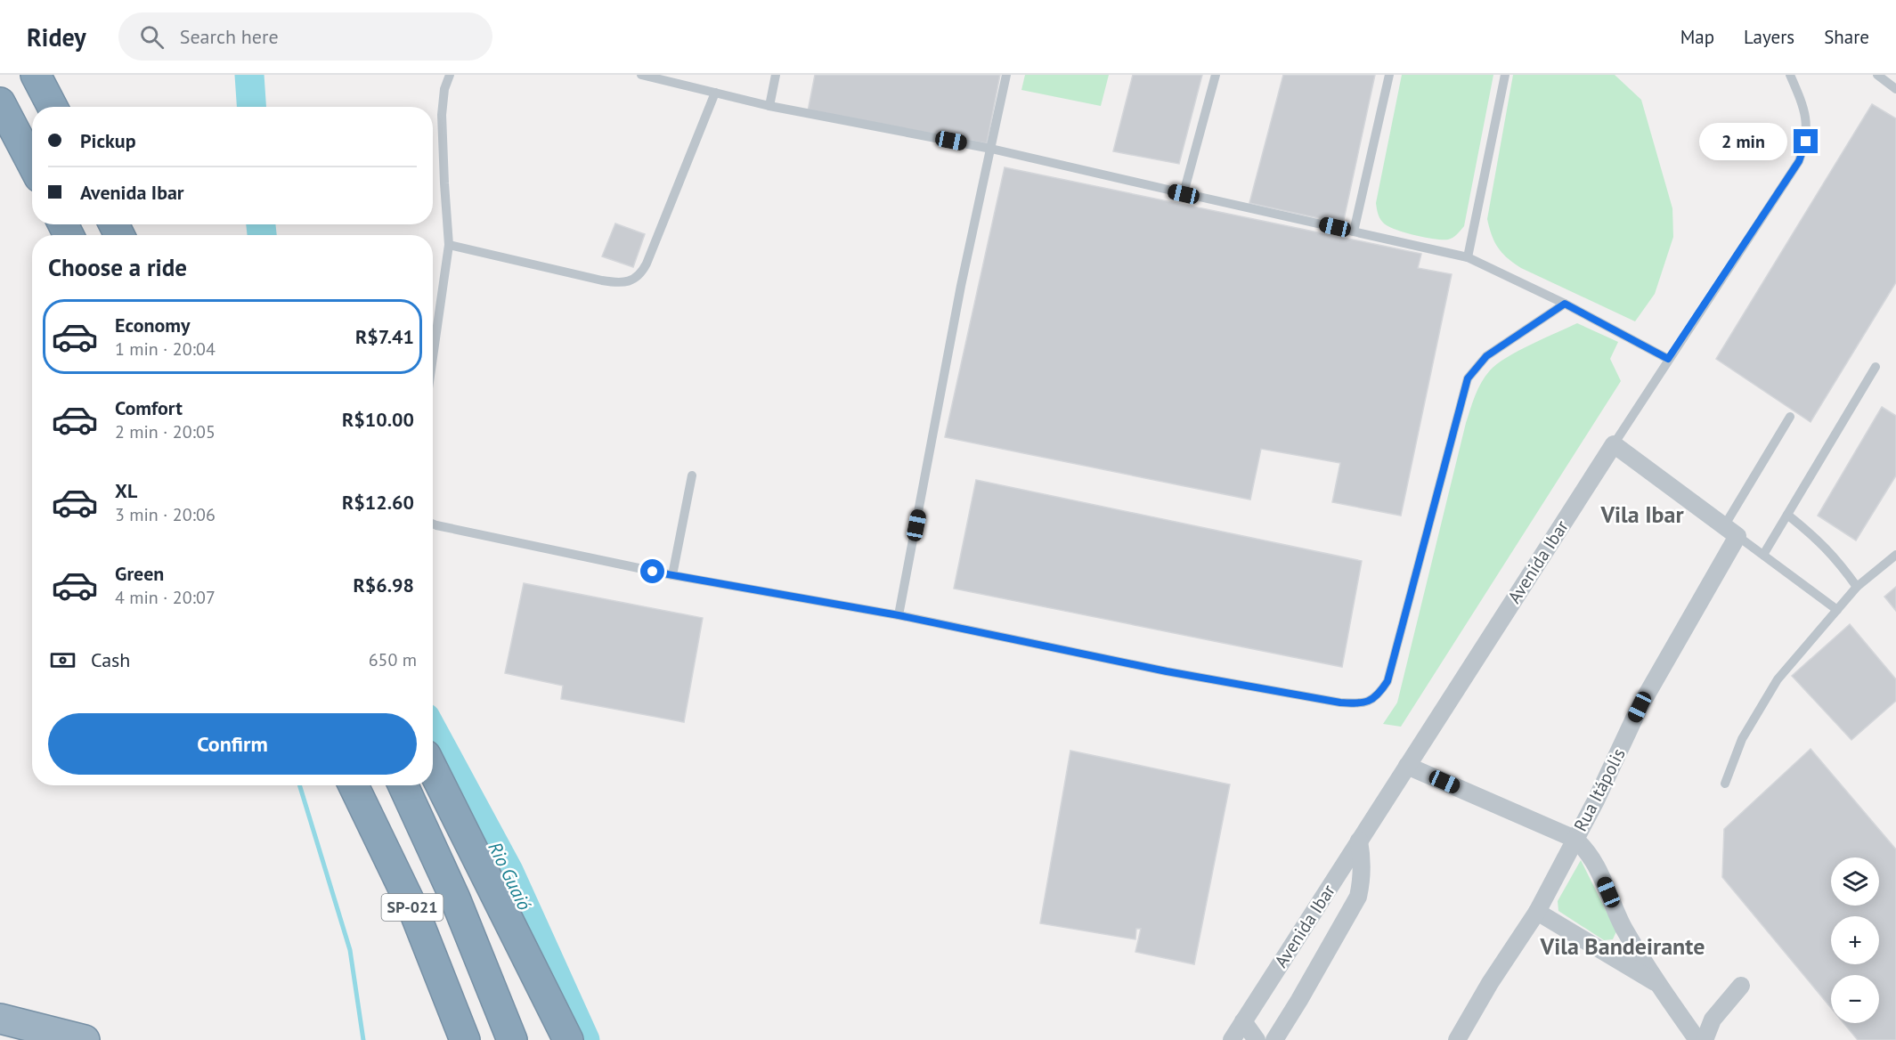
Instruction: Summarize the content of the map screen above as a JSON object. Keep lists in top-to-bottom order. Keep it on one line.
{"streets":{"highway":["SP-021"],"street":["Avenida Ibar","Rua Itápolis"]},"districts":["Vila Ibar","Vila Bandeirante"],"water":["Rio Guaió"],"page":{"header":"Ridey","search":"Search here","nav":["Map","Layers","Share"],"banner":["Pickup","Avenida Ibar"],"bubble":"2 min","heading":"Choose a ride","list":[{"name":"Economy","note":"1 min · 20:04","value":"R$7.41"},{"name":"Comfort","note":"2 min · 20:05","value":"R$10.00"},{"name":"XL","note":"3 min · 20:06","value":"R$12.60"},{"name":"Green","note":"4 min · 20:07","value":"R$6.98"}],"pay":["Cash","650 m"],"buttons":"Confirm","map_buttons":["+","−"]}}
